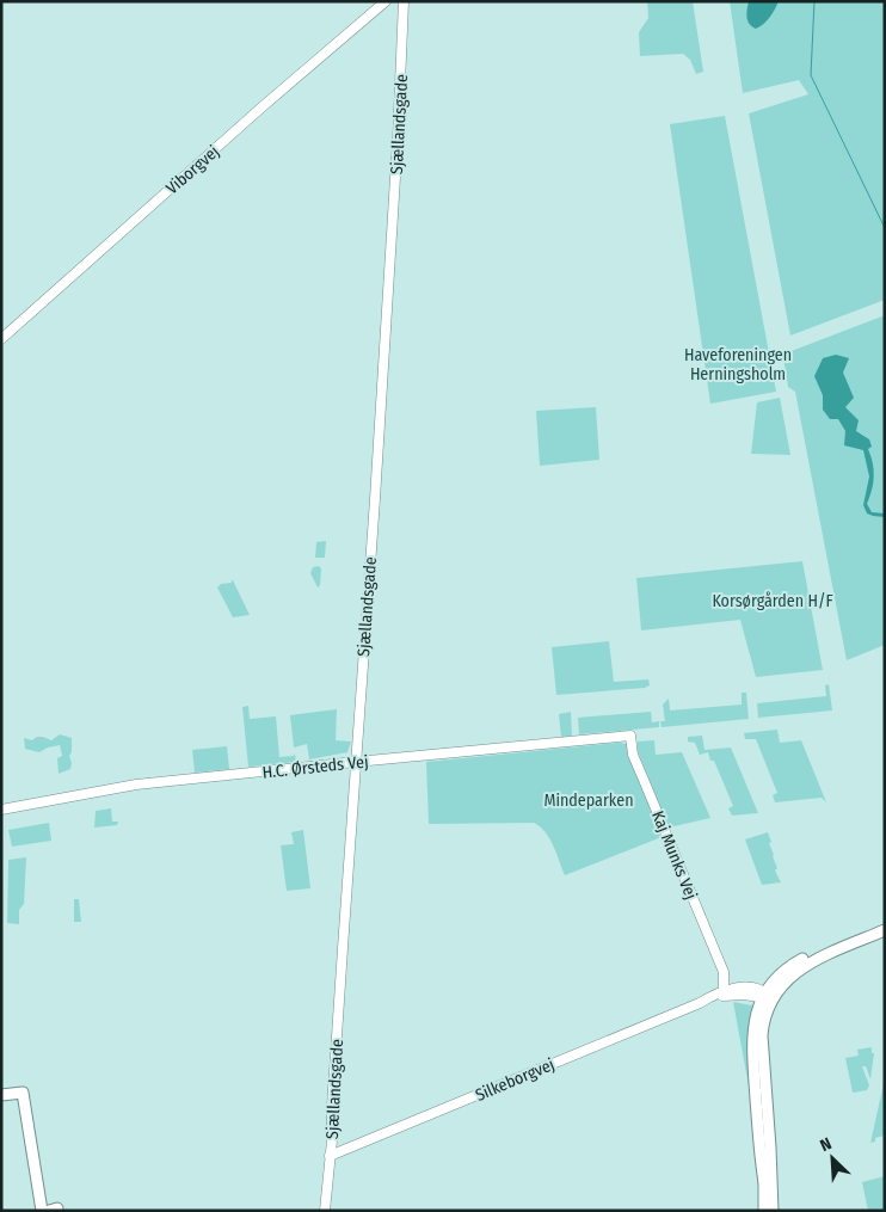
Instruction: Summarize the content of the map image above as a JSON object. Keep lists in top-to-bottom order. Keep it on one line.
{"streets":{"street":["Sjællandsgade","Viborgvej","H.C. Ørsteds Vej","Kaj Munks Vej","Silkeborgvej"]},"crossings":[["Sjællandsgade","H.C. Ørsteds Vej"],["Sjællandsgade","Silkeborgvej"],["H.C. Ørsteds Vej","Kaj Munks Vej"],["Kaj Munks Vej","Silkeborgvej"]],"parks":["Haveforeningen Herningsholm","Korsørgården H/F","Mindeparken"],"north":"top left"}
